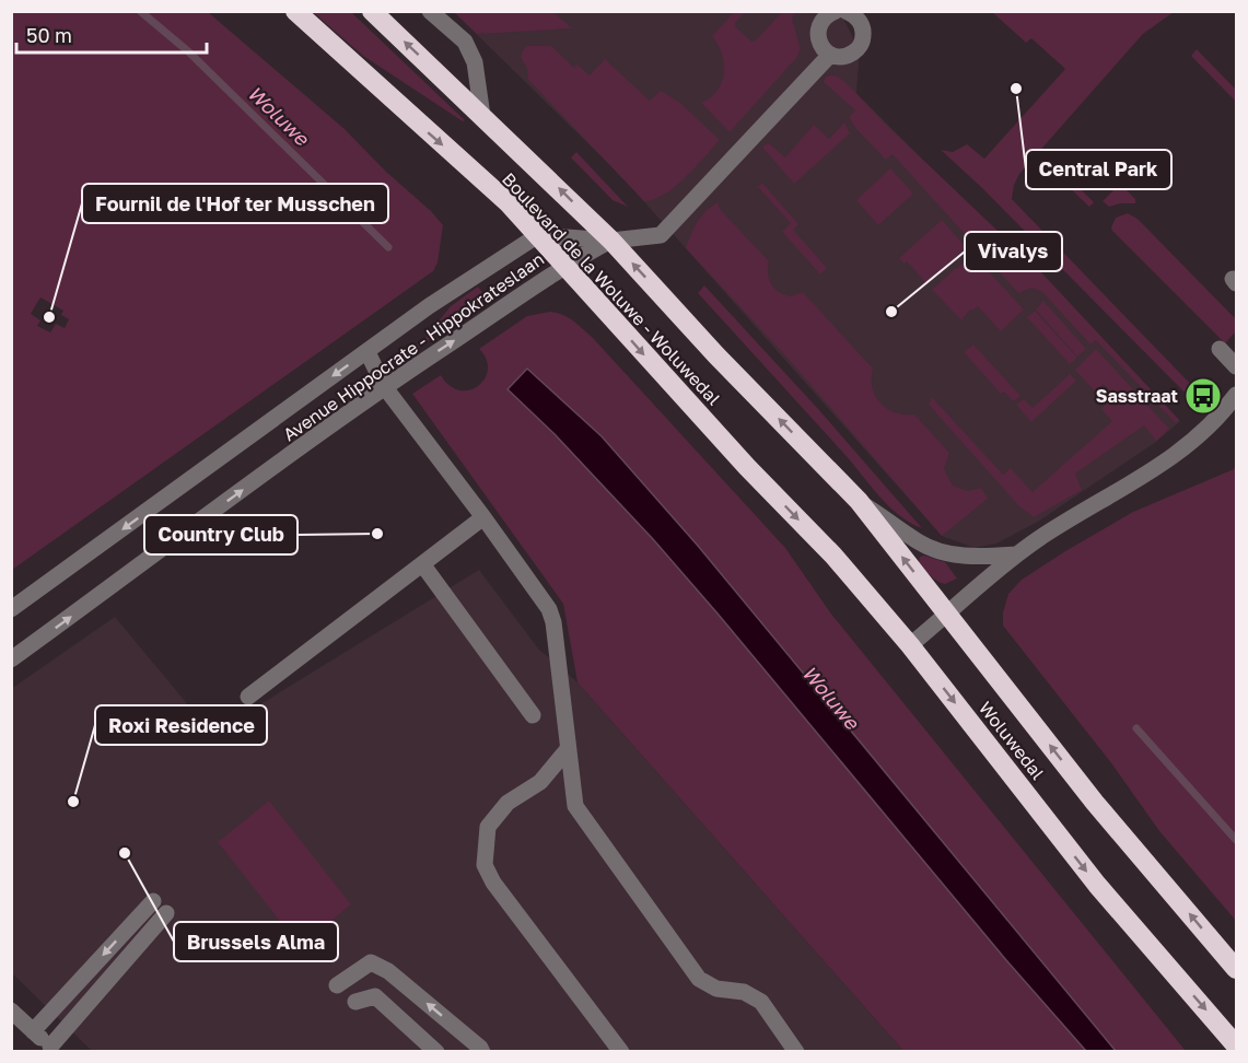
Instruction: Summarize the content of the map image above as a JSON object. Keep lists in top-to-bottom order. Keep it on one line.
{"streets":{"highway":["Boulevard de la Woluwe - Woluwedal","Woluwedal"],"street":["Avenue Hippocrate - Hippokrateslaan"]},"crossings":[["Boulevard de la Woluwe - Woluwedal","Avenue Hippocrate - Hippokrateslaan"],["Boulevard de la Woluwe - Woluwedal","Woluwedal"]],"water":["Woluwe"],"places":{"other":["Central Park","Vivalys","Fournil de l'Hof ter Musschen","Country Club","Roxi Residence","Brussels Alma"],"bus stop":["Sasstraat"]},"scale_bar":"50 m"}
